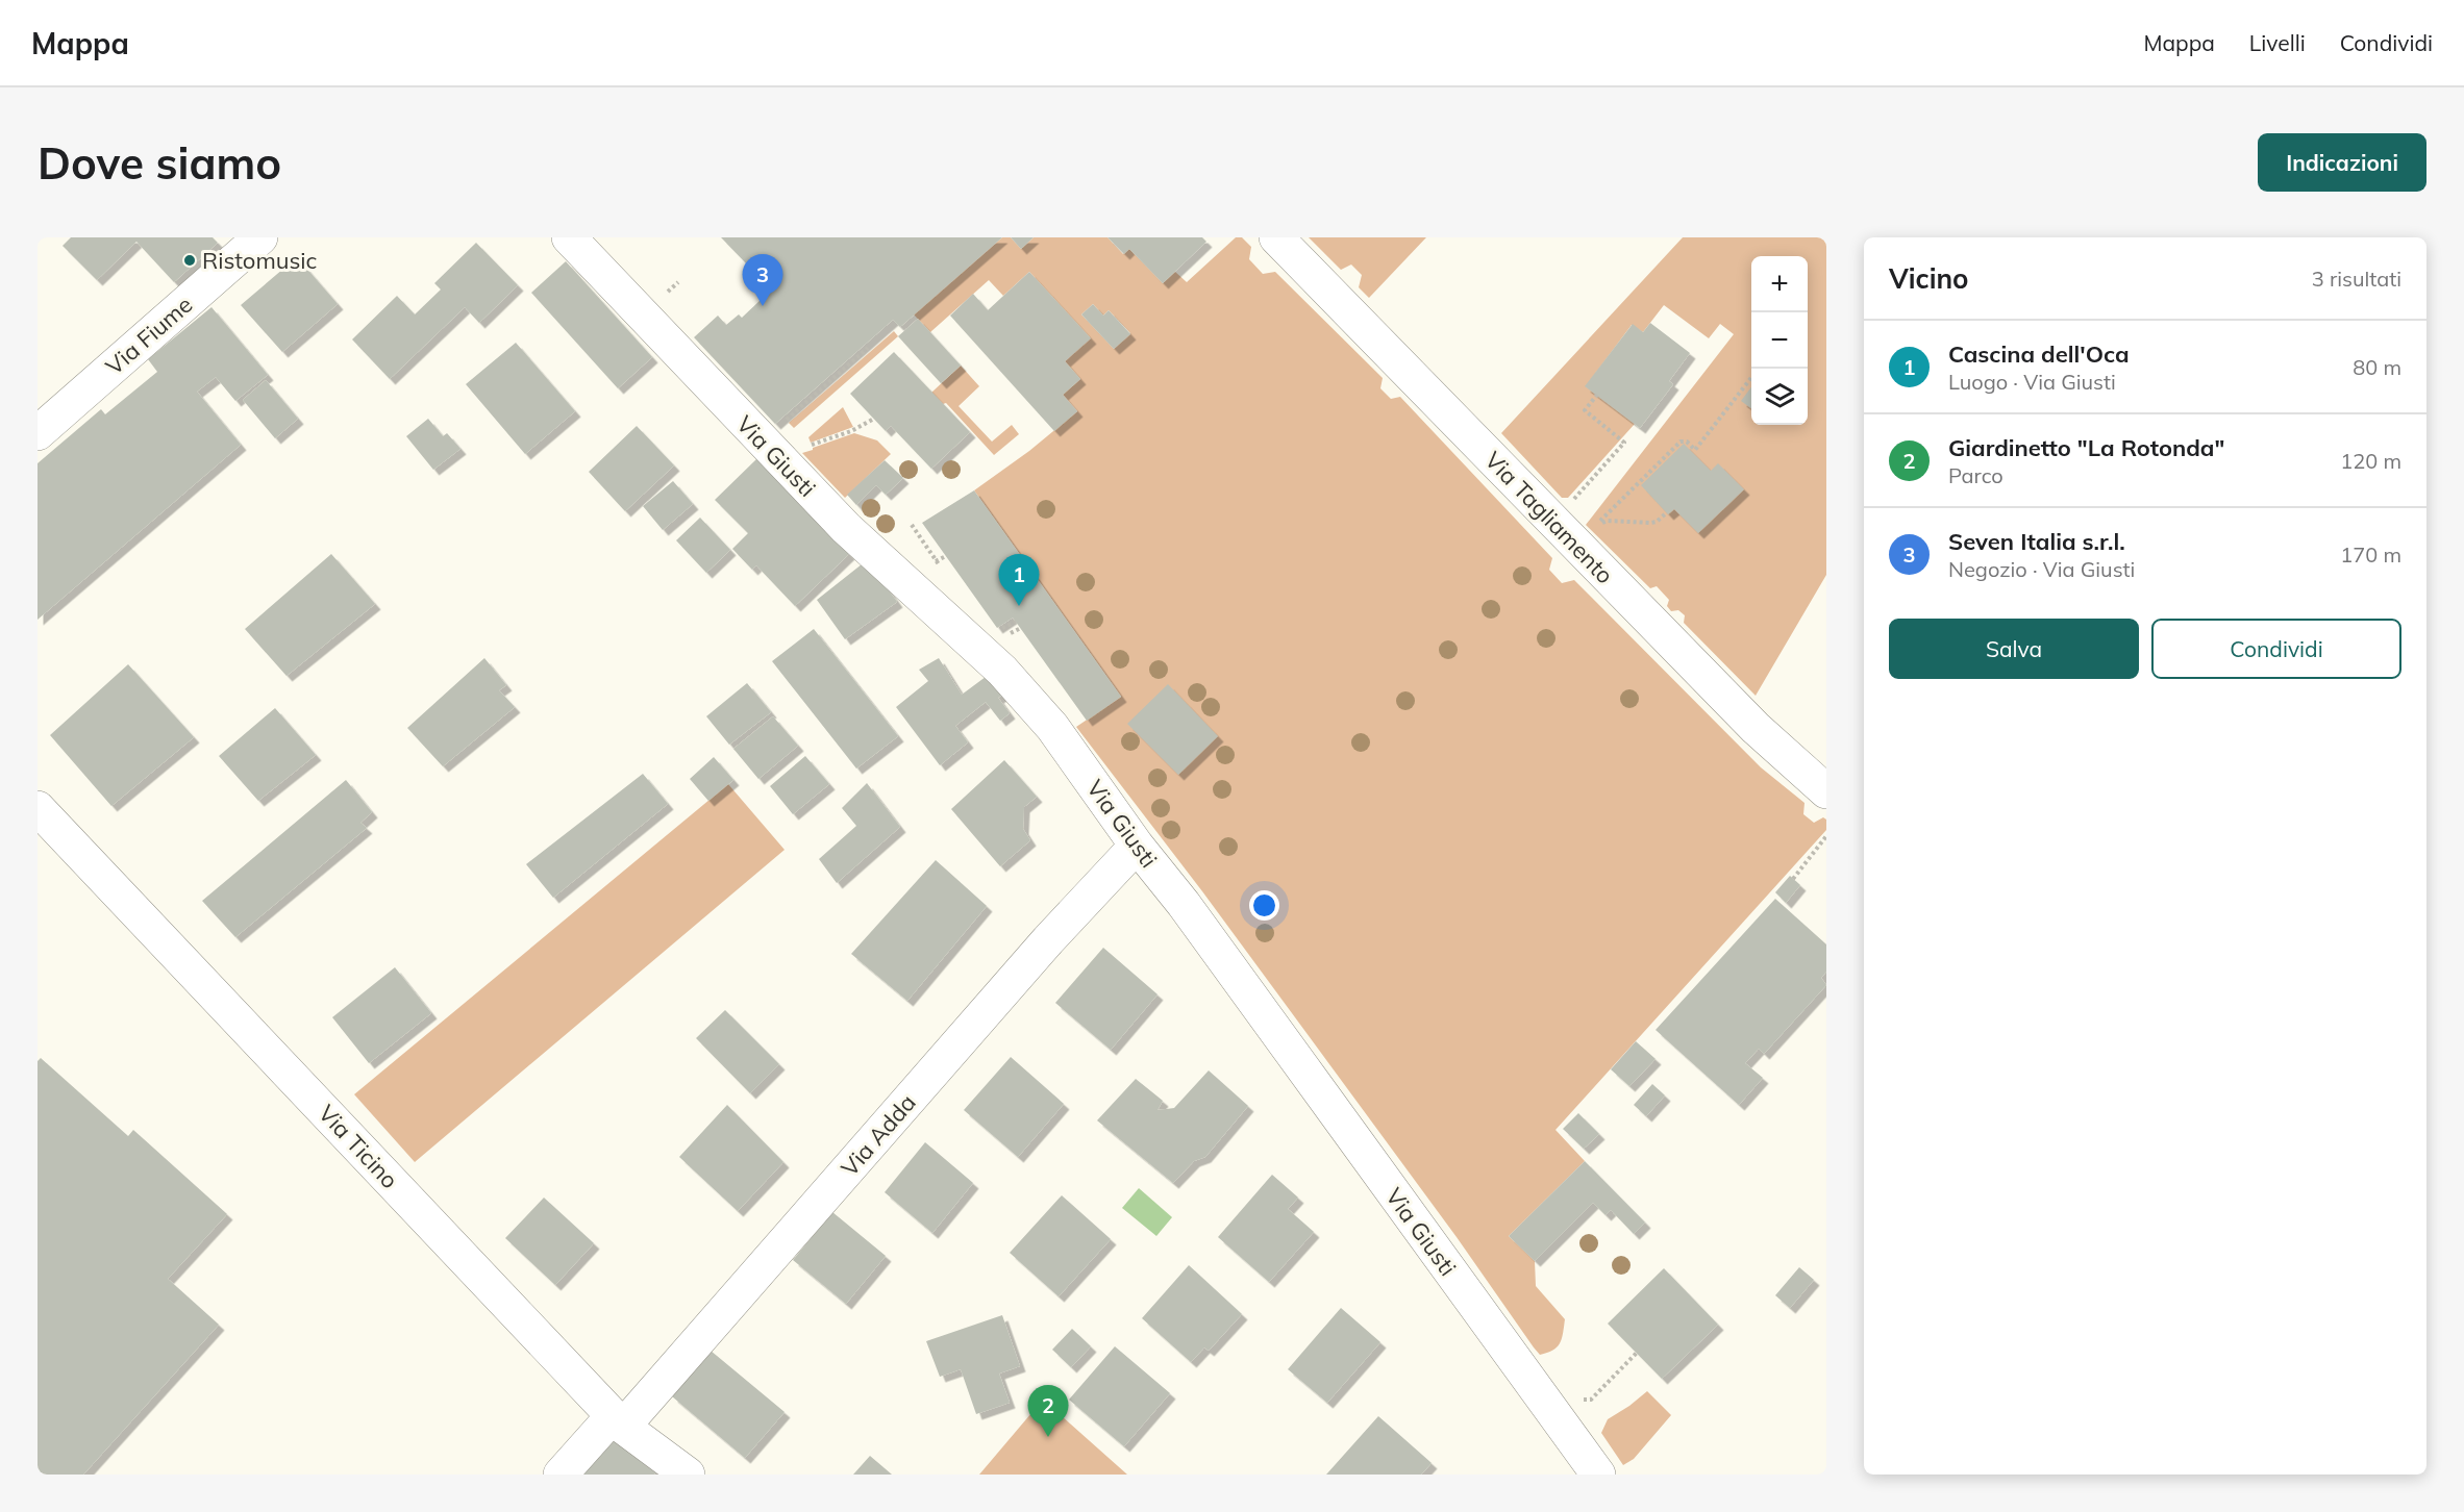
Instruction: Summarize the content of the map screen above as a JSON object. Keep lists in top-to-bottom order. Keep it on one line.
{"streets":{"street":["Via Fiume","Via Giusti","Via Tagliamento","Via Adda","Via Ticino"]},"crossings":[["Via Giusti","Via Adda"],["Via Adda","Via Ticino"]],"places":["Ristomusic"],"page":{"header":"Mappa","nav":["Mappa","Livelli","Condividi"],"buttons":["Indicazioni",["Salva","Condividi"]],"title":"Dove siamo","heading":["Vicino","3 risultati"],"pins":["3","1","2"],"map_buttons":["+","−"],"list":[{"mark":"1","name":"Cascina dell'Oca","note":"Luogo · Via Giusti","value":"80 m"},{"mark":"2","name":"Giardinetto \"La Rotonda\"","note":"Parco","value":"120 m"},{"mark":"3","name":"Seven Italia s.r.l.","note":"Negozio · Via Giusti","value":"170 m"}]}}
